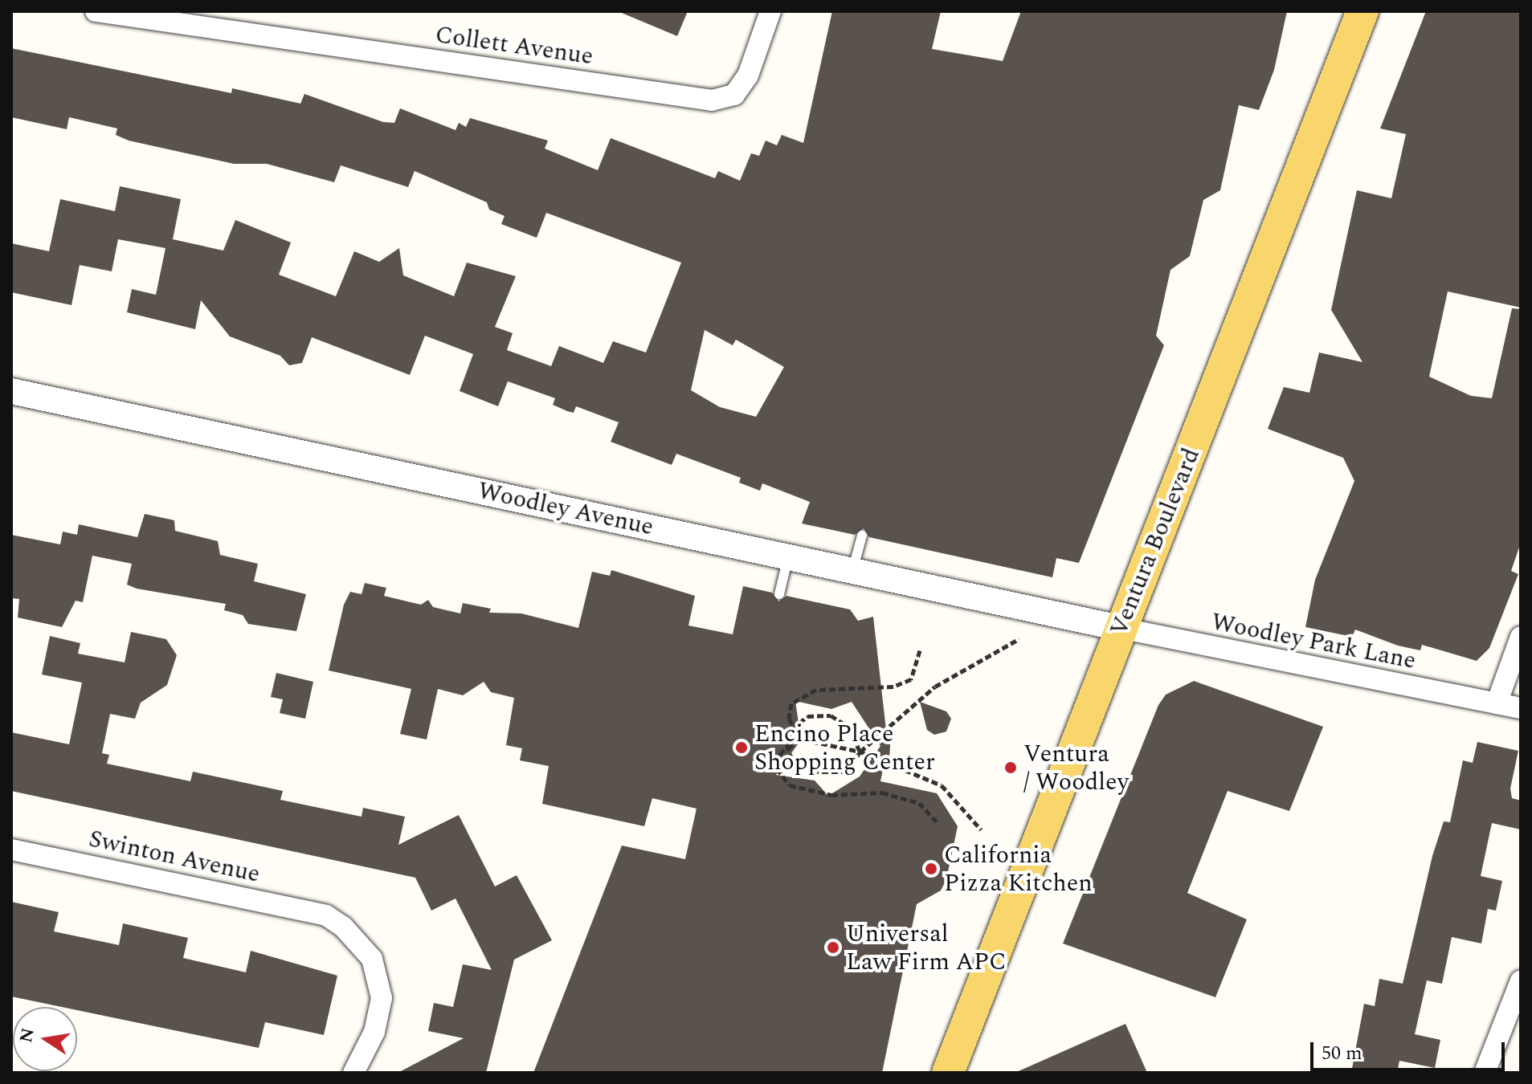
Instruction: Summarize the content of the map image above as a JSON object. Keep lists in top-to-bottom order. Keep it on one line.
{"streets":{"main road":["Ventura Boulevard"],"street":["Collett Avenue","Woodley Avenue","Woodley Park Lane","Swinton Avenue"]},"crossings":[["Woodley Avenue","Ventura Boulevard"],["Woodley Avenue","Woodley Park Lane"],["Ventura Boulevard","Woodley Park Lane"]],"places":["Encino Place Shopping Center","Ventura / Woodley","California Pizza Kitchen","Universal Law Firm APC"],"scale_bar":"50 m","north":"left"}
